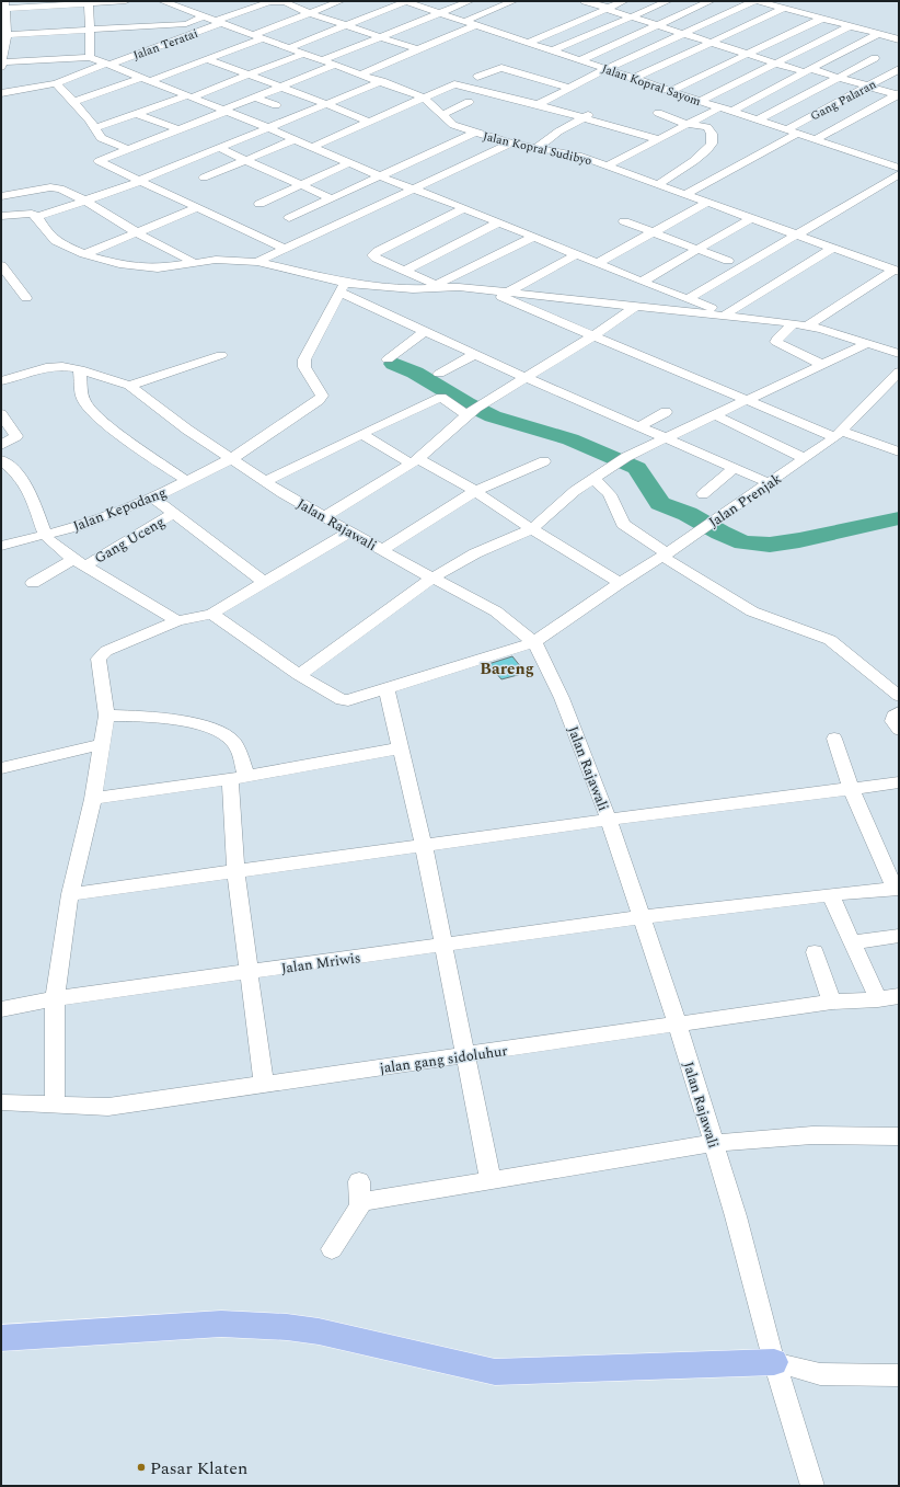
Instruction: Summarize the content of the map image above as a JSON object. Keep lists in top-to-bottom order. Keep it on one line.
{"streets":{"street":["Jalan Teratai","Jalan Kopral Sayom","Gang Palaran","Jalan Kopral Sudibyo","Jalan Prenjak","Jalan Kepodang","Jalan Rajawali","Gang Uceng","Jalan Mriwis","jalan gang sidoluhur"]},"crossings":[["Jalan Teratai","Jalan Kopral Sudibyo"],["Jalan Kopral Sayom","Gang Palaran"],["Jalan Prenjak","Jalan Rajawali"],["Jalan Kepodang","Jalan Rajawali"],["Jalan Rajawali","Jalan Mriwis"],["Jalan Rajawali","jalan gang sidoluhur"]],"districts":["Bareng"],"places":["Pasar Klaten"]}
